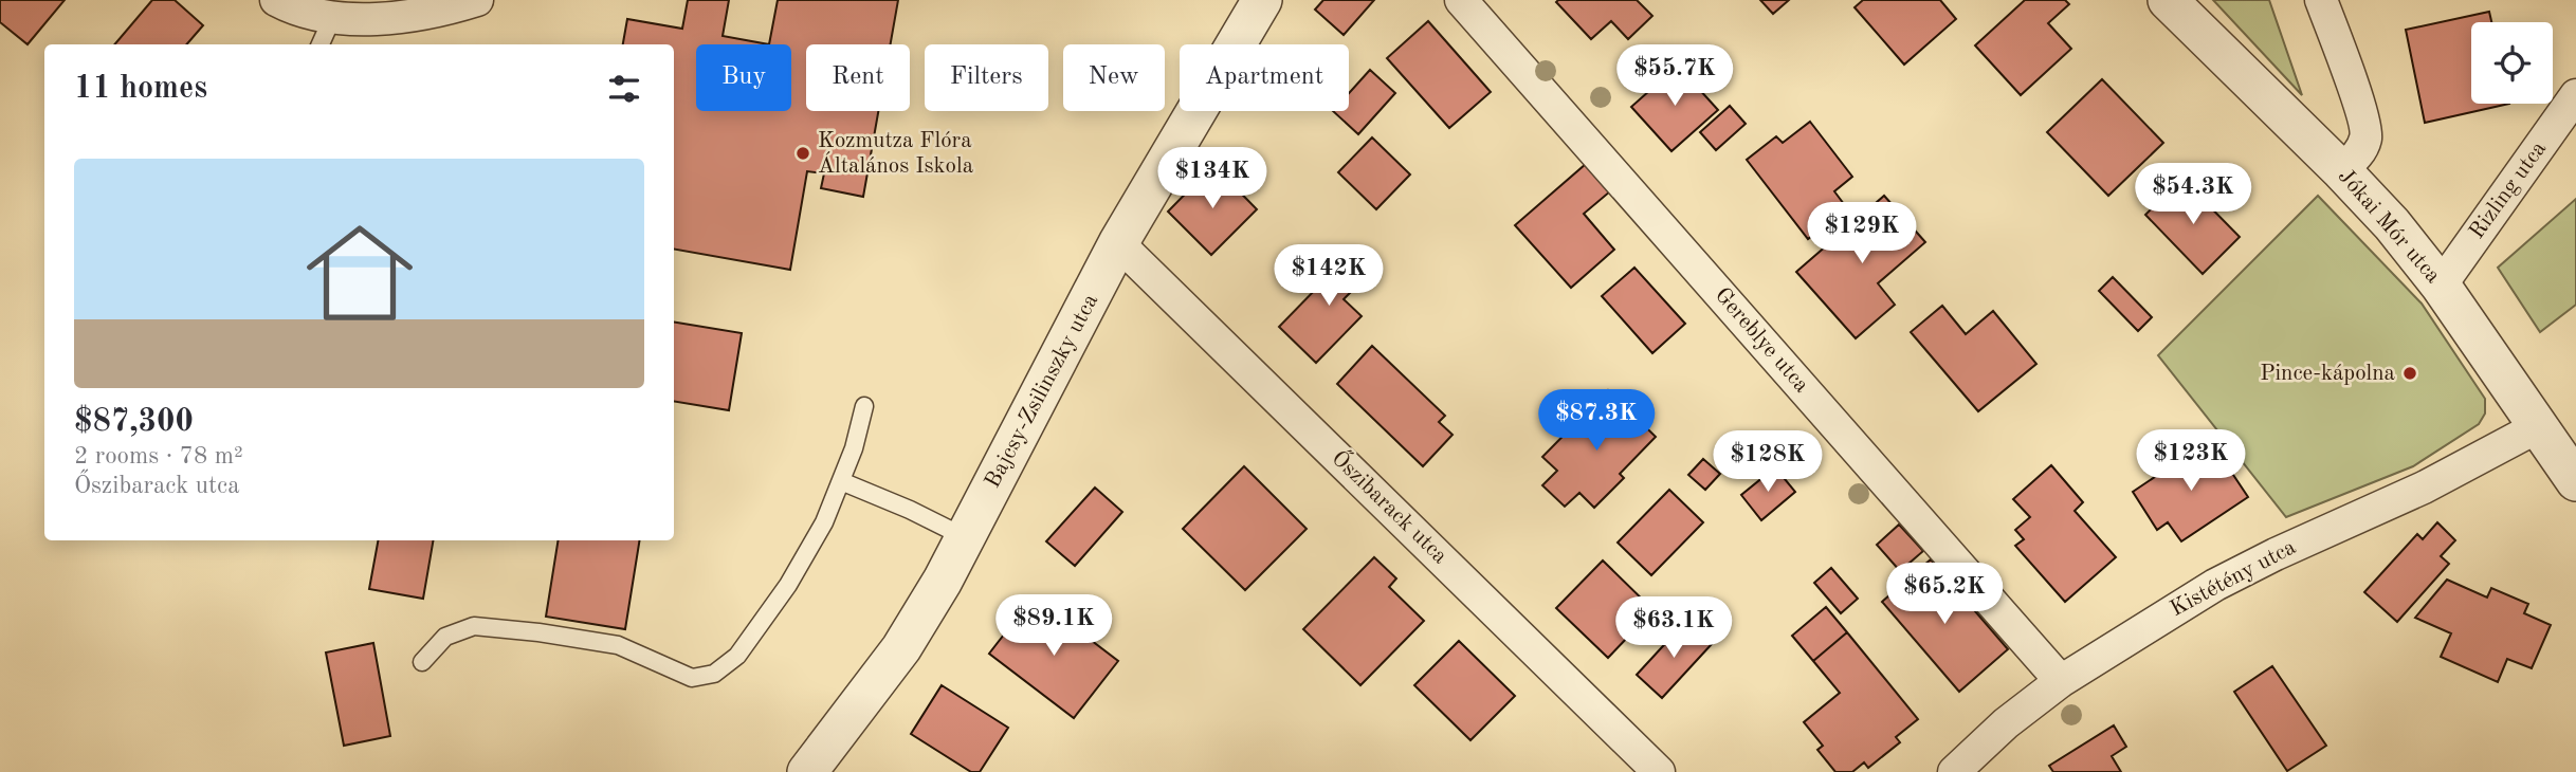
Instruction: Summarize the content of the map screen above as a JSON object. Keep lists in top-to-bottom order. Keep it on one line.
{"streets":{"street":["Rizling utca","Jókai Mór utca","Gereblye utca","Bajcsy-Zsilinszky utca","Őszibarack utca","Kistétény utca"]},"crossings":[["Rizling utca","Jókai Mór utca"],["Jókai Mór utca","Kistétény utca"],["Gereblye utca","Kistétény utca"],["Bajcsy-Zsilinszky utca","Őszibarack utca"]],"places":["Kozmutza Flóra Általános Iskola","Pince-kápolna"],"page":{"price":["$55.7K","$134K","$54.3K","$129K","$142K","$87.3K","$123K","$128K","$65.2K","$89.1K","$63.1K"],"chip":["Buy","Rent","Filters","New","Apartment"],"heading":"11 homes","list":[{"name":"$87,300","note":"2 rooms · 78 m² · Őszibarack utca"}]}}
